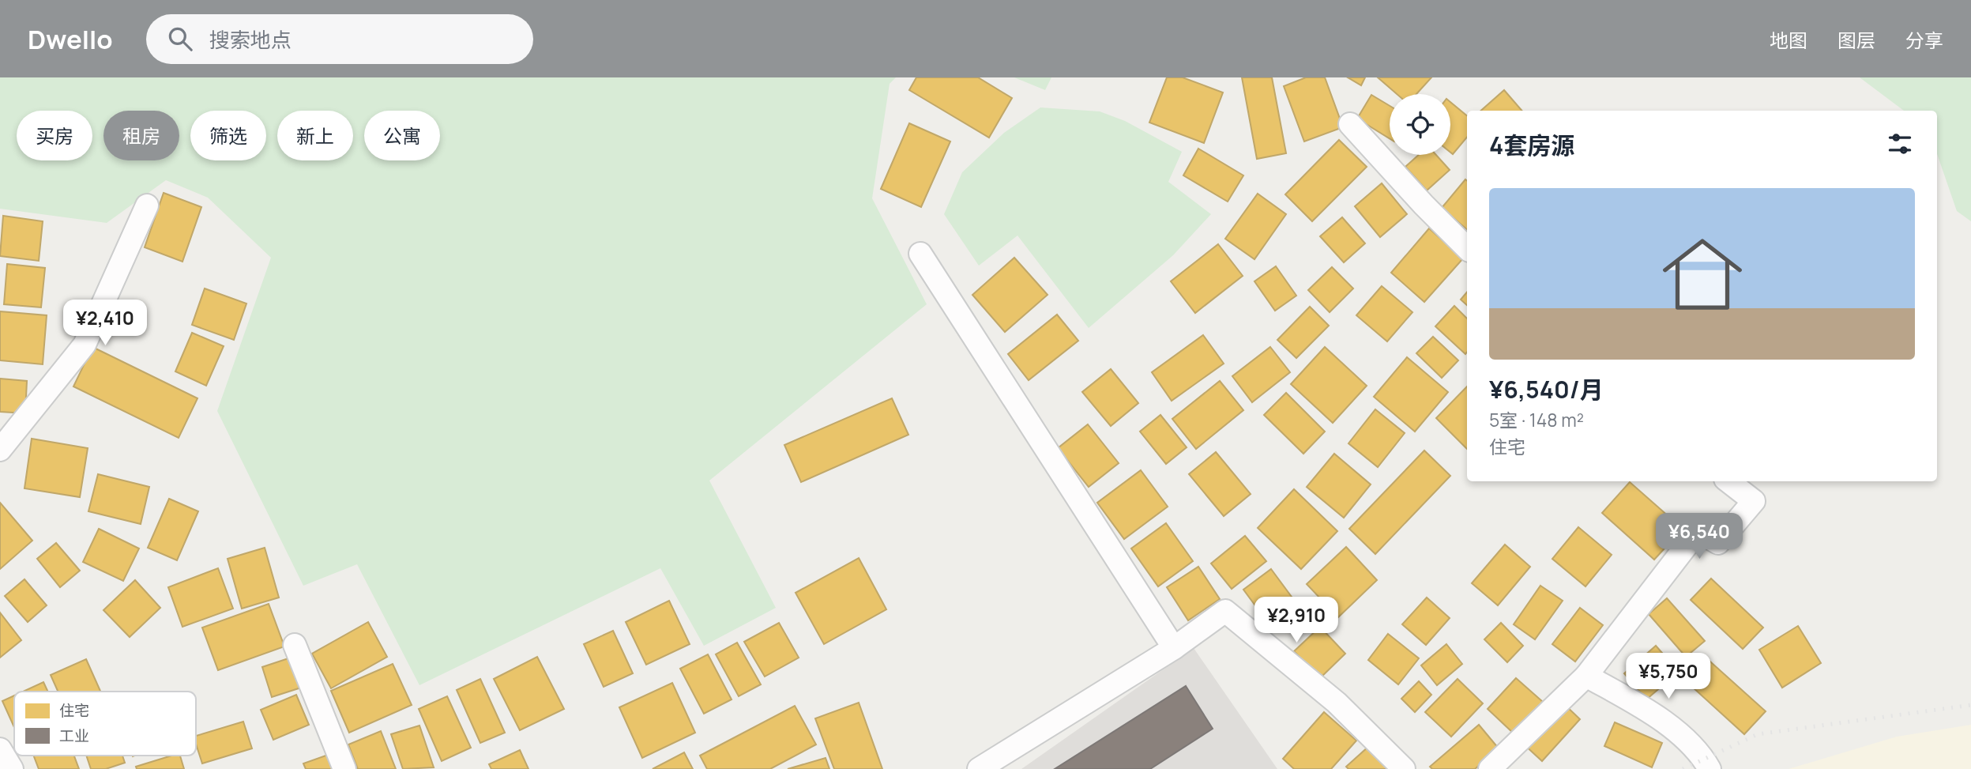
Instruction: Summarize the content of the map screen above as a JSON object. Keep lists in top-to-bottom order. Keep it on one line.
{"legend":["住宅","工业"],"page":{"header":"Dwello","search":"搜索地点","nav":["地图","图层","分享"],"chip":["买房","租房","筛选","新上","公寓"],"heading":"4套房源","list":[{"name":"¥6,540/月","note":"5室 · 148 m² · 住宅"}],"price":["¥2,410","¥6,540","¥2,910","¥5,750"]}}
